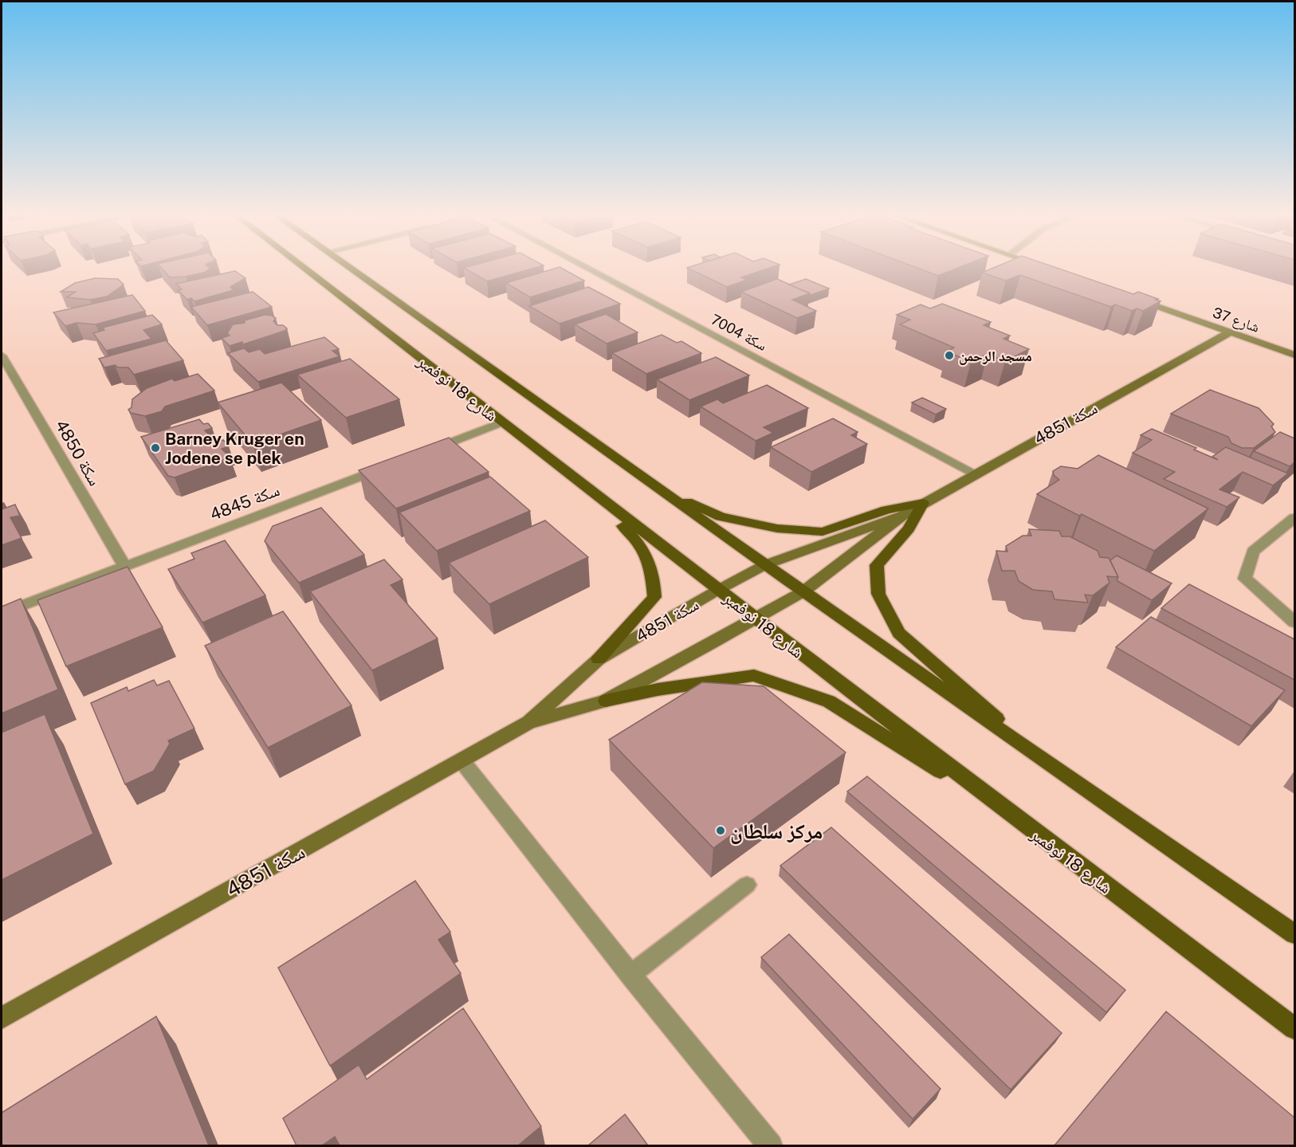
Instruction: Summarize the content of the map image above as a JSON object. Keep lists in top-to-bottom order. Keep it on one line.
{"streets":{"main road":["شارع 18 نوفمبر"],"street":["شارع 37","سكة 7004","سكة 4851","سكة 4850","سكة 4845"]},"crossings":[["شارع 37","سكة 4851"],["سكة 7004","سكة 4851"],["شارع 18 نوفمبر","سكة 4851"],["سكة 4850","سكة 4845"]],"places":["مسجد الرحمن","Barney Kruger en Jodene se plek","مركز سلطان"]}
